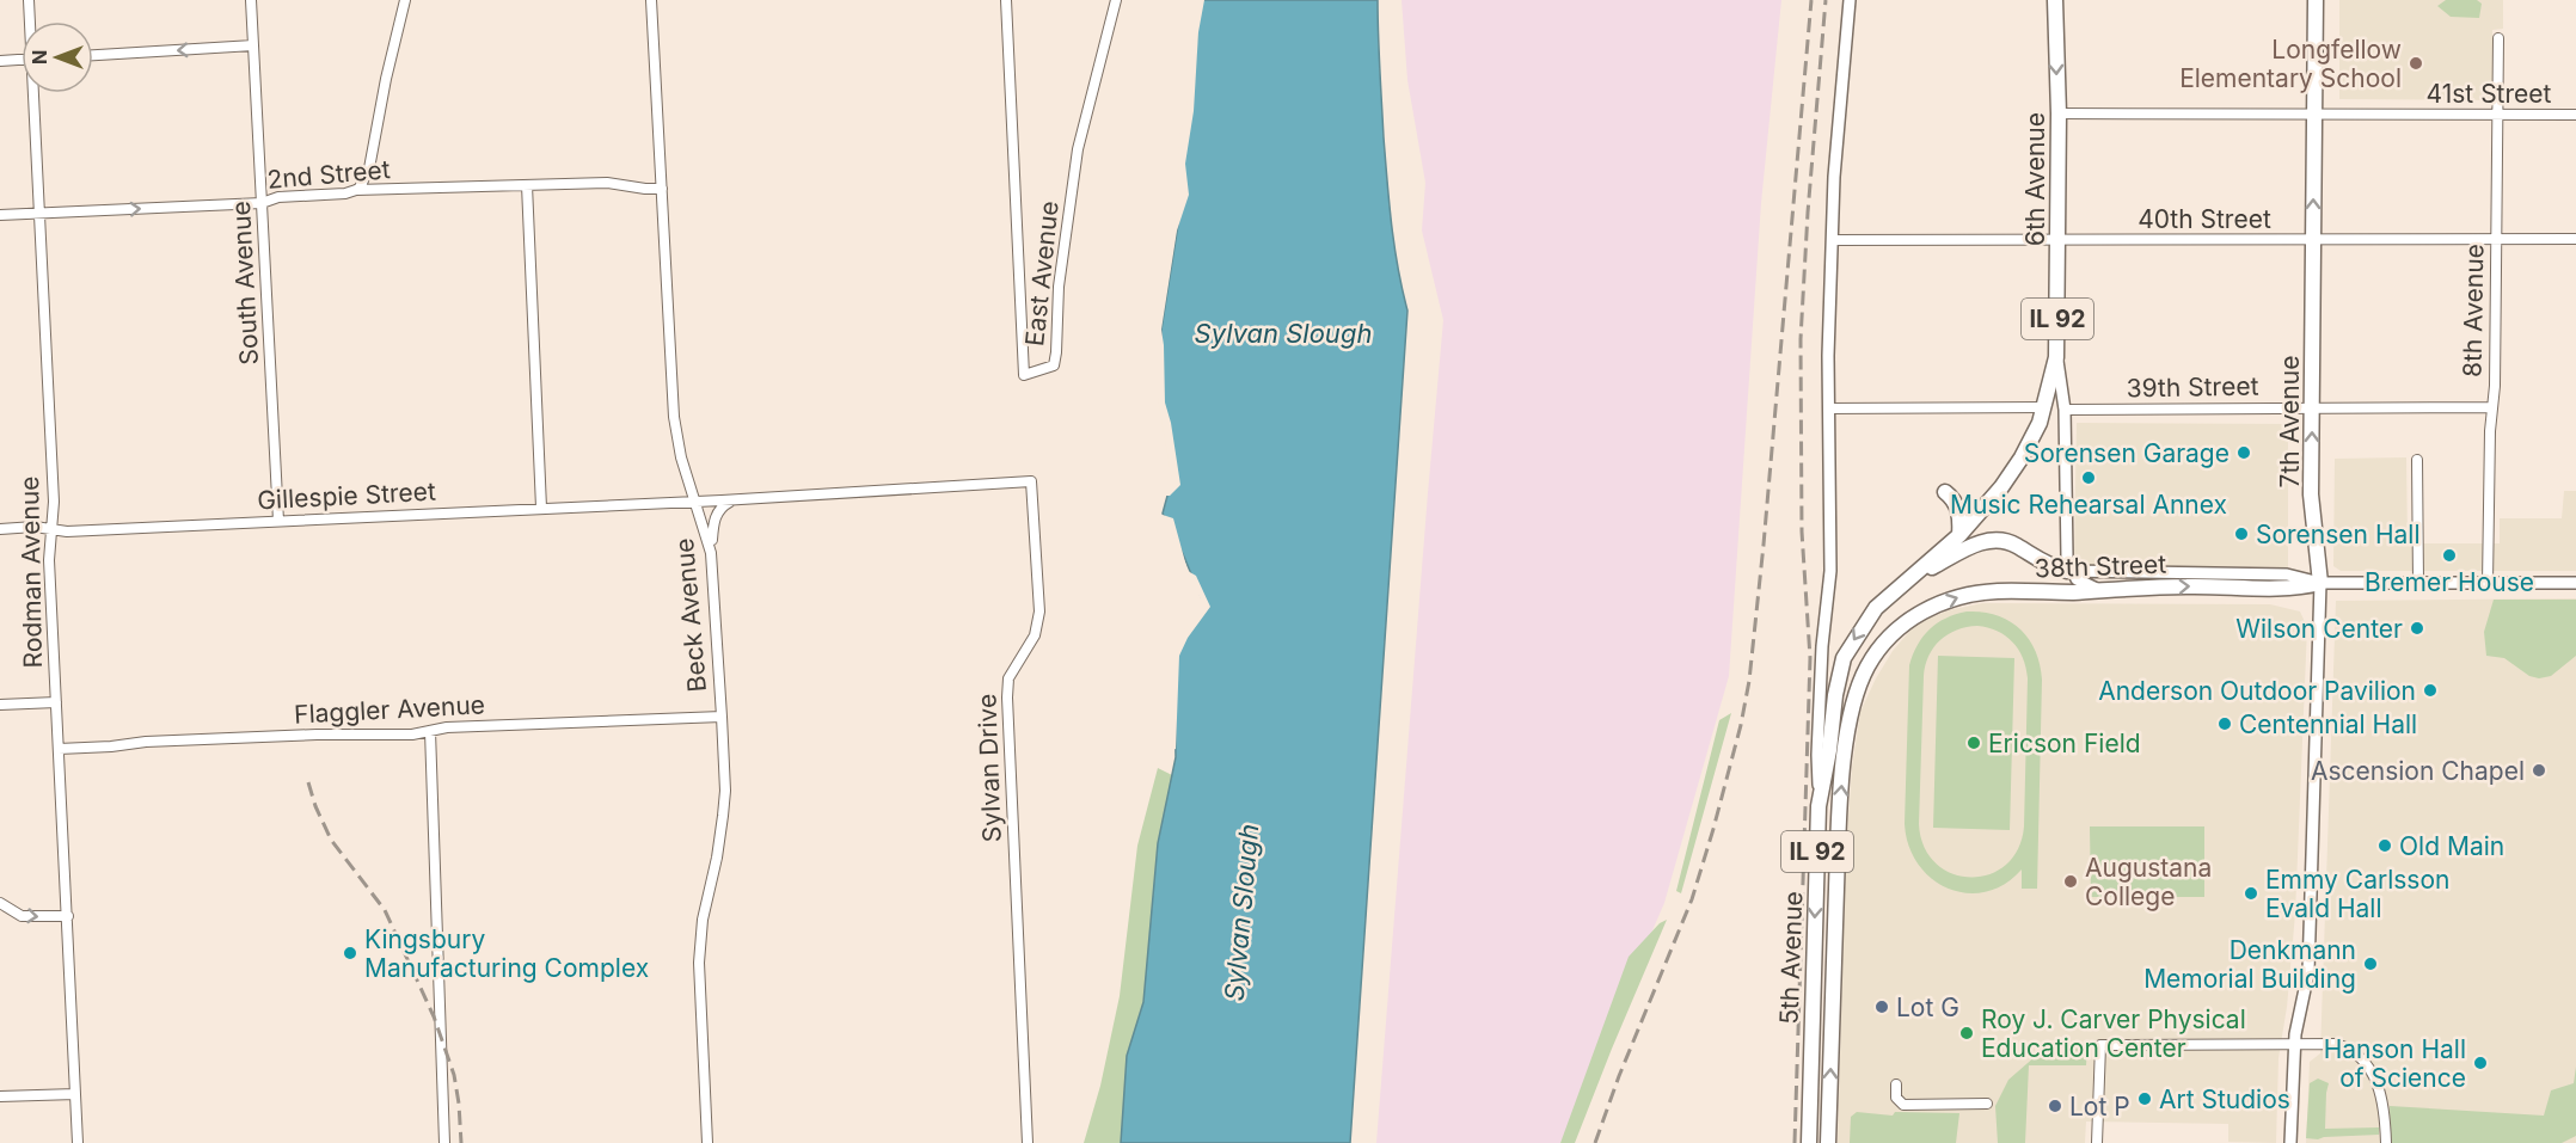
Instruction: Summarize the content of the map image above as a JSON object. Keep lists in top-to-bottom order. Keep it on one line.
{"streets":{"main road":["6th Avenue","IL 92","7th Avenue","38th Street","5th Avenue"],"street":["41st Street","2nd Street","40th Street","East Avenue","South Avenue","8th Avenue","39th Street","Gillespie Street","Rodman Avenue","Beck Avenue","Flaggler Avenue","Sylvan Drive"]},"crossings":[["41st Street","6th Avenue"],["41st Street","8th Avenue"],["41st Street","7th Avenue"],["2nd Street","South Avenue"],["2nd Street","Rodman Avenue"],["2nd Street","Beck Avenue"],["6th Avenue","40th Street"],["6th Avenue","39th Street"],["6th Avenue","38th Street"],["6th Avenue","5th Avenue"],["40th Street","8th Avenue"],["40th Street","7th Avenue"],["South Avenue","Gillespie Street"],["8th Avenue","39th Street"],["8th Avenue","38th Street"],["39th Street","7th Avenue"],["7th Avenue","38th Street"],["Gillespie Street","Rodman Avenue"],["Gillespie Street","Beck Avenue"],["Gillespie Street","Sylvan Drive"],["38th Street","5th Avenue"],["Rodman Avenue","Flaggler Avenue"],["Beck Avenue","Flaggler Avenue"],["Beck Avenue","Sylvan Drive"]],"water":["Sylvan Slough"],"places":["Longfellow Elementary School","Sorensen Garage","Music Rehearsal Annex","Sorensen Hall","Bremer House","Wilson Center","Anderson Outdoor Pavilion","Centennial Hall","Ericson Field","Ascension Chapel","Old Main","Augustana College","Emmy Carlsson Evald Hall","Kingsbury Manufacturing Complex","Denkmann Memorial Building","Lot G","Roy J. Carver Physical Education Center","Hanson Hall of Science","Art Studios","Lot P"],"north":"left"}
